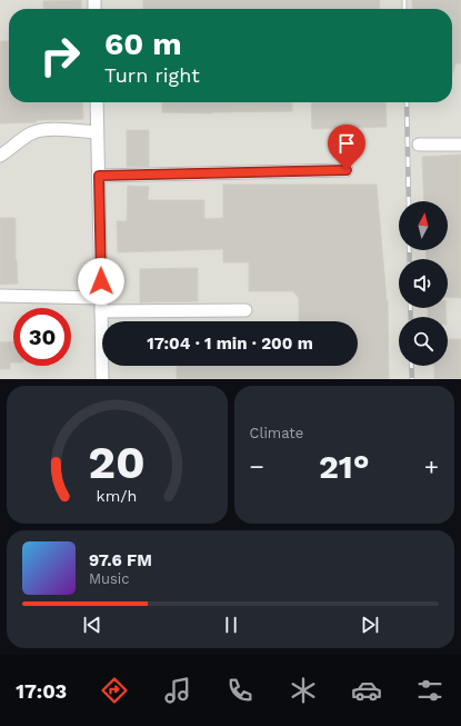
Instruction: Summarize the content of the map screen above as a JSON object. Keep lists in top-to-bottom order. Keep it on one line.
{"north":"top","page":{"turn":["60 m","Turn right"],"limit":"30","trip":"17:04 · 1 min · 200 m","tile":"Climate","heat":["−","21°","+"],"song":["97.6 FM","Music"],"tabs":"17:03","gauge":["20","km/h"]}}
